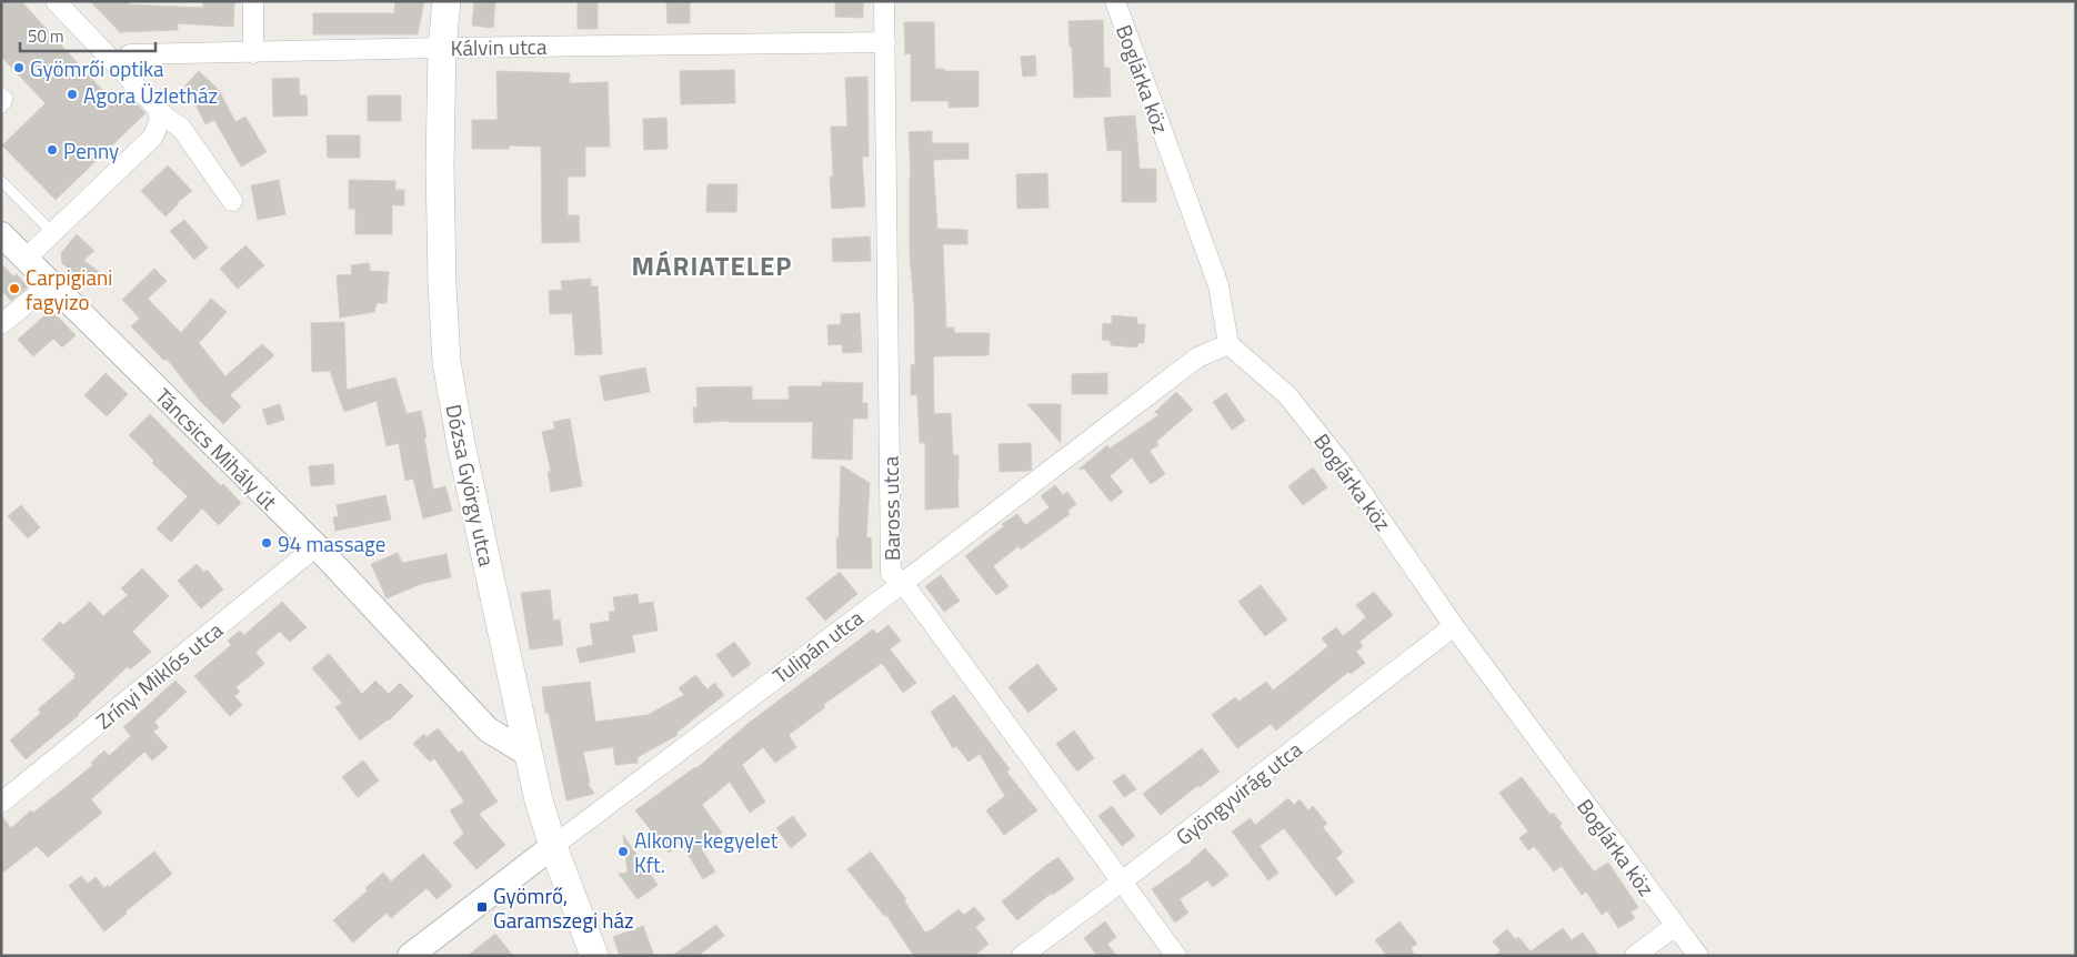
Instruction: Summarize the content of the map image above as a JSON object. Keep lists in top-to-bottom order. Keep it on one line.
{"streets":{"main road":["Dózsa György utca"],"street":["Kálvin utca","Boglárka köz","Táncsics Mihály út","Baross utca","Tulipán utca","Zrínyi Miklós utca","Gyöngyvirág utca"]},"crossings":[["Kálvin utca","Dózsa György utca"],["Kálvin utca","Baross utca"],["Boglárka köz","Tulipán utca"],["Boglárka köz","Gyöngyvirág utca"],["Táncsics Mihály út","Dózsa György utca"],["Táncsics Mihály út","Zrínyi Miklós utca"],["Dózsa György utca","Tulipán utca"],["Baross utca","Tulipán utca"],["Baross utca","Gyöngyvirág utca"]],"districts":["MÁRIATELEP"],"places":{"other":["Gyömrői optika","Agora Üzletház","Penny","Carpigiani fagyizo","94 massage","Alkony-kegyelet Kft."],"transit":["Gyömrő, Garamszegi ház"]},"scale_bar":"50 m"}
